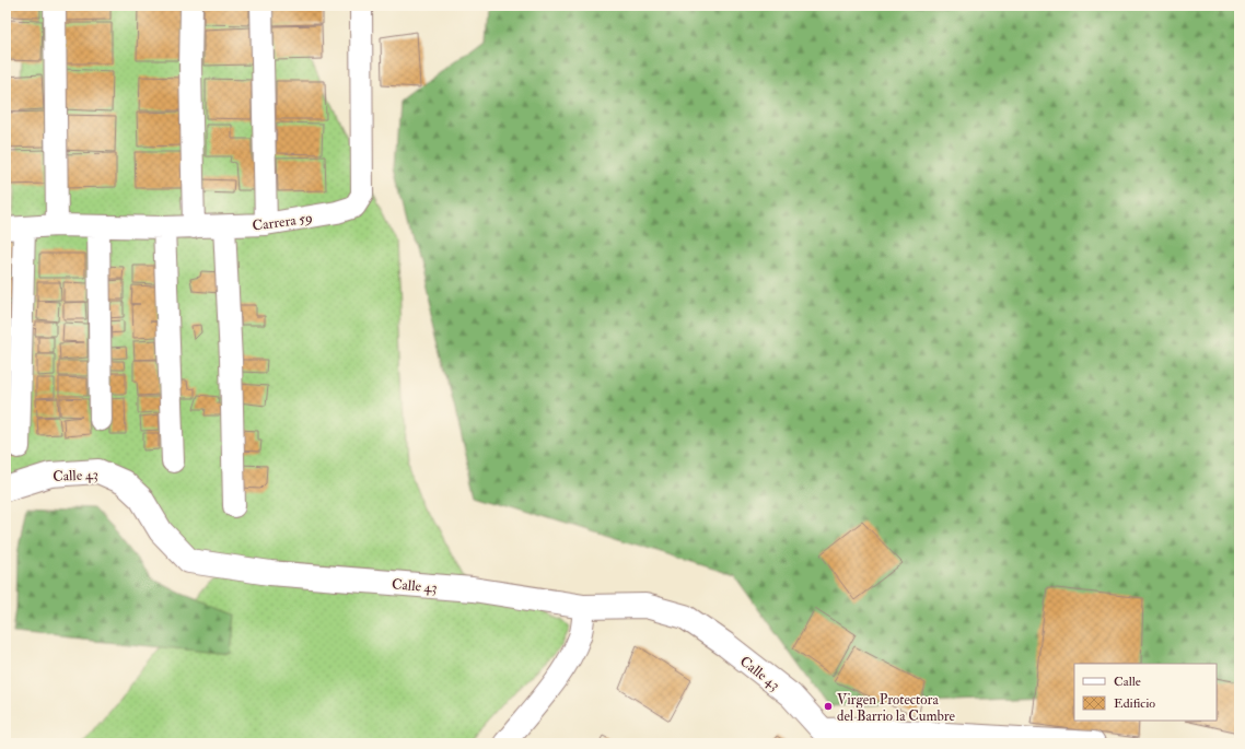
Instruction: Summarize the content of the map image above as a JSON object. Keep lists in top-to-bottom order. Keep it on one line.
{"streets":{"main road":["Calle 43"],"street":["Carrera 59"]},"places":["Virgen Protectora del Barrio la Cumbre"],"legend":["Calle","Edificio"]}
